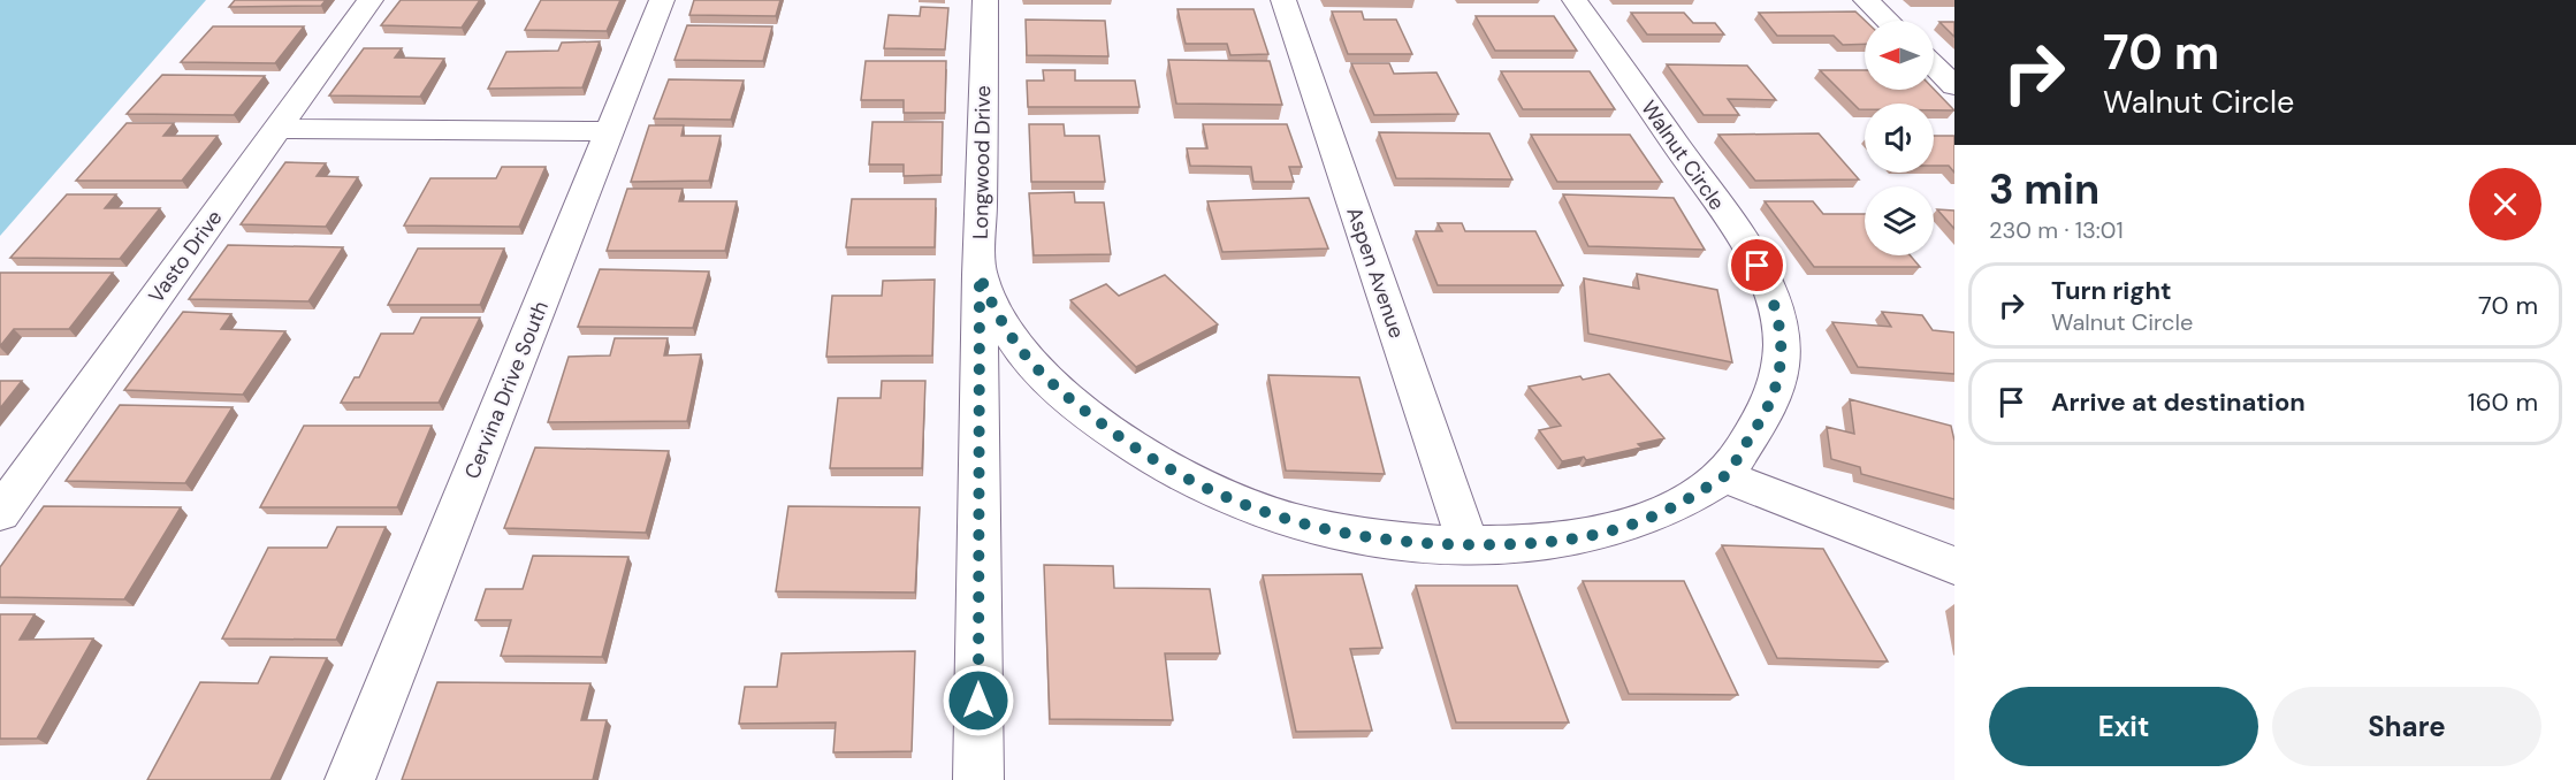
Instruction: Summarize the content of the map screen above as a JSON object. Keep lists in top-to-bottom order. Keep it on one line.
{"streets":{"street":["Walnut Circle","Longwood Drive","Vasto Drive","Aspen Avenue","Cervina Drive South"]},"crossings":[["Walnut Circle","Longwood Drive"],["Walnut Circle","Aspen Avenue"]],"north":"left","page":{"turn":["70 m","Walnut Circle"],"heading":["3 min","230 m · 13:01"],"list":[{"name":"Turn right","note":"Walnut Circle","value":"70 m"},{"name":"Arrive at destination","value":"160 m"}],"buttons":["Exit","Share"]}}
